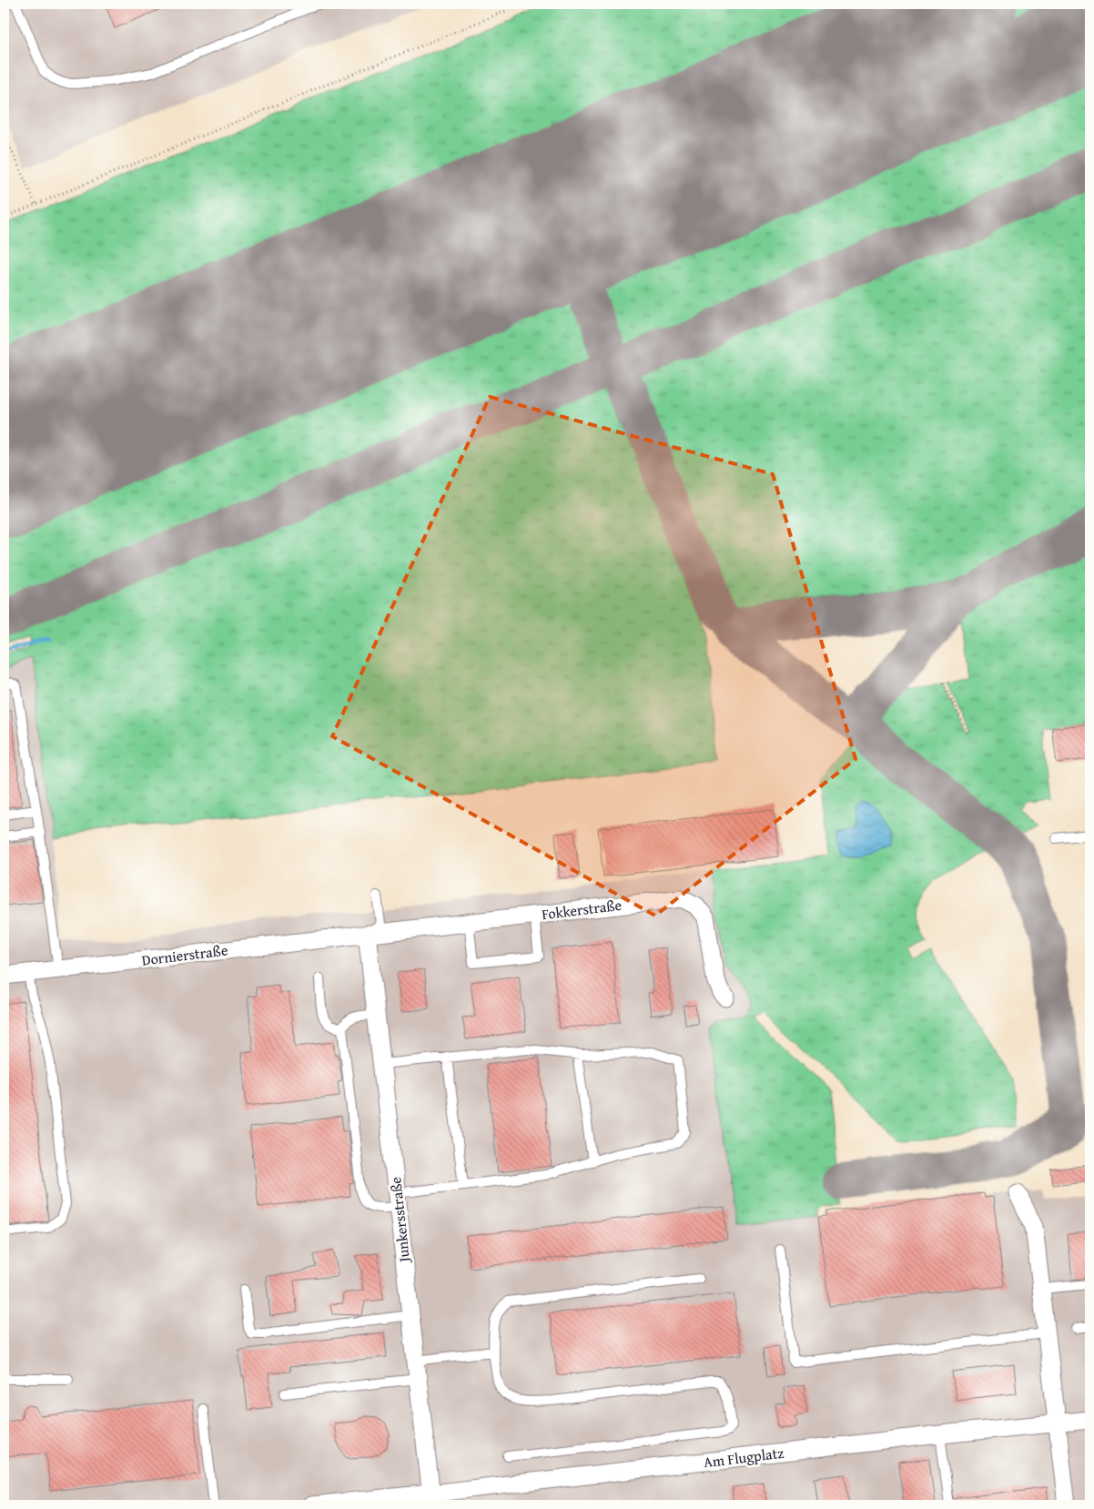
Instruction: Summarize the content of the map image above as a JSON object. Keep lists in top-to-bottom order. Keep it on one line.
{"streets":{"street":["Fokkerstraße","Dornierstraße","Junkersstraße","Am Flugplatz"]},"crossings":[["Fokkerstraße","Dornierstraße"],["Fokkerstraße","Junkersstraße"],["Dornierstraße","Junkersstraße"],["Junkersstraße","Am Flugplatz"]]}
